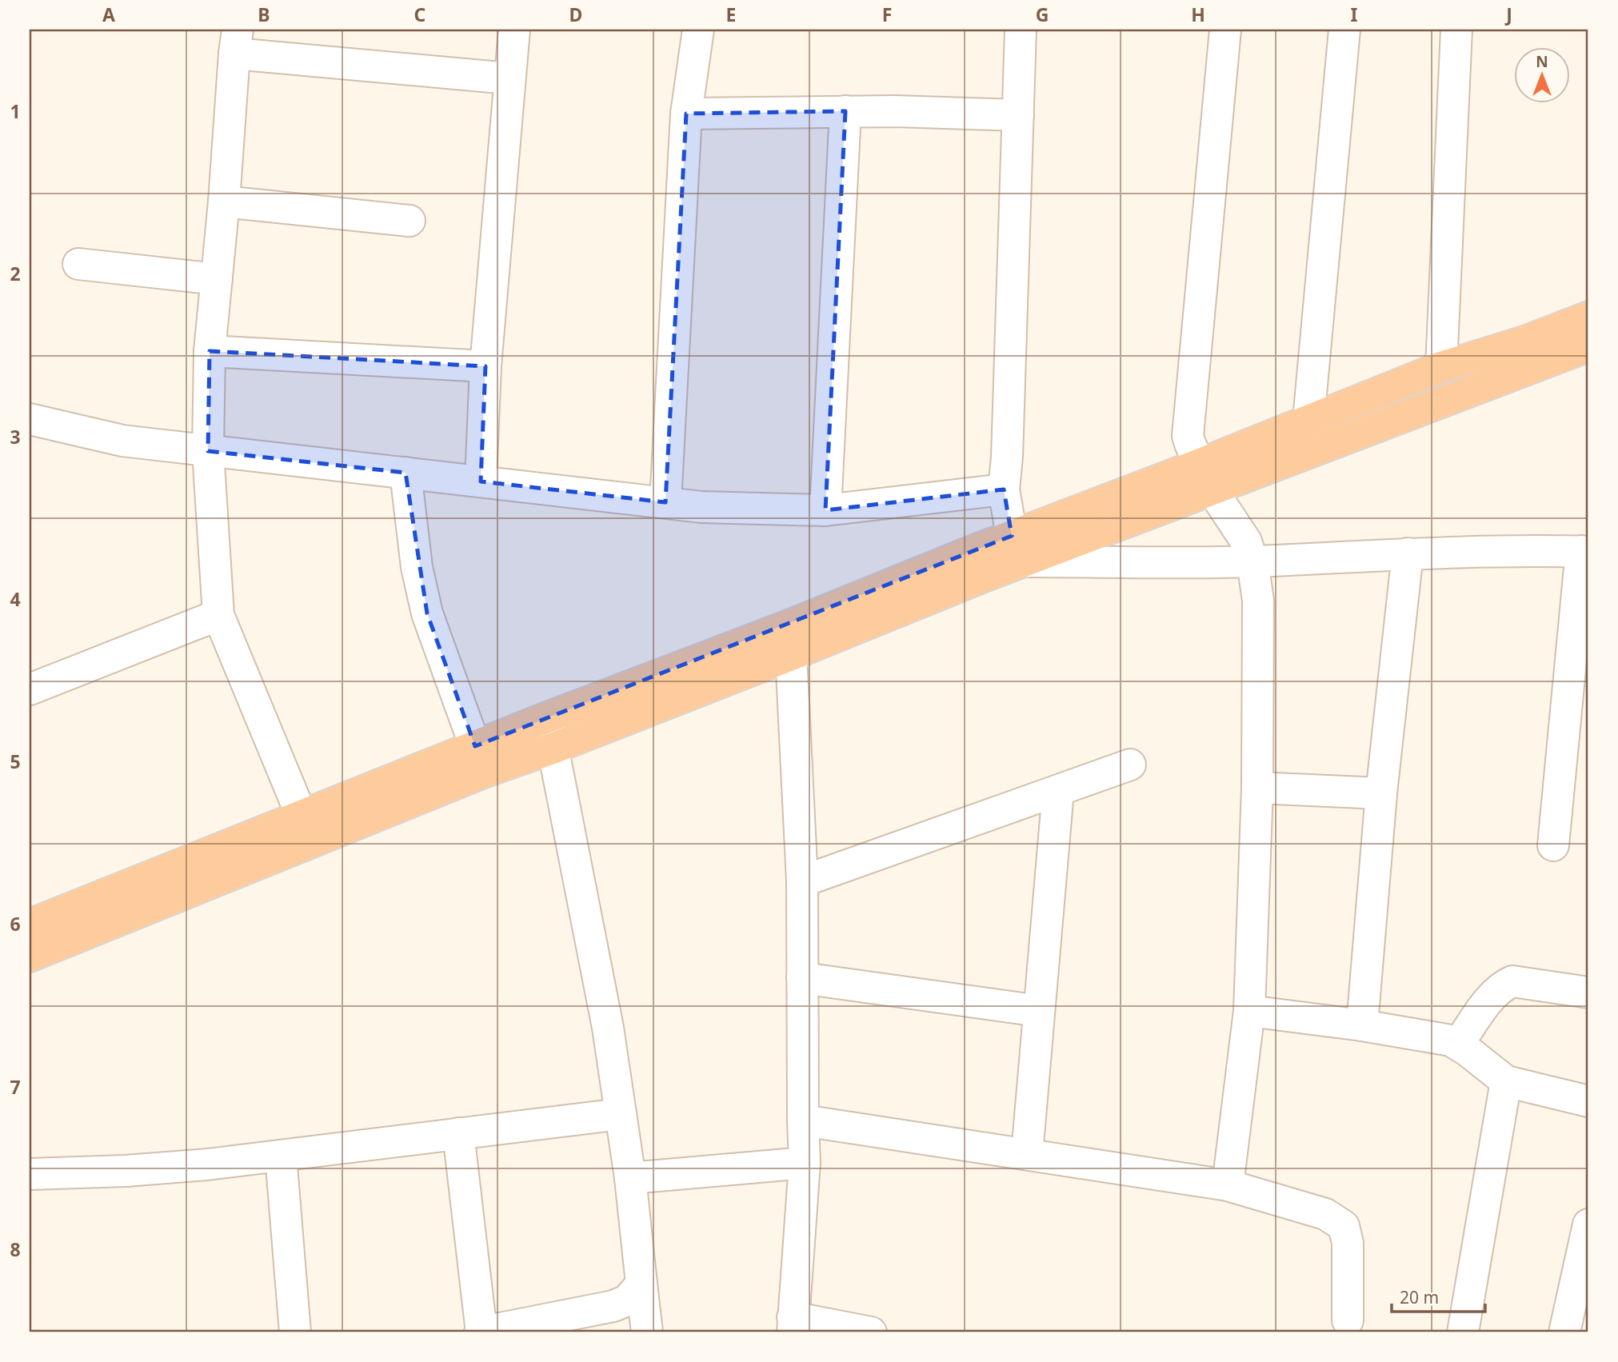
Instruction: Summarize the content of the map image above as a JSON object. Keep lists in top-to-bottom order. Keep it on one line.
{"scale_bar":"20 m","north":"top","grid":{"columns":["A","B","C","D","E","F","G","H","I","J"],"rows":["1","2","3","4","5","6","7","8"]}}
